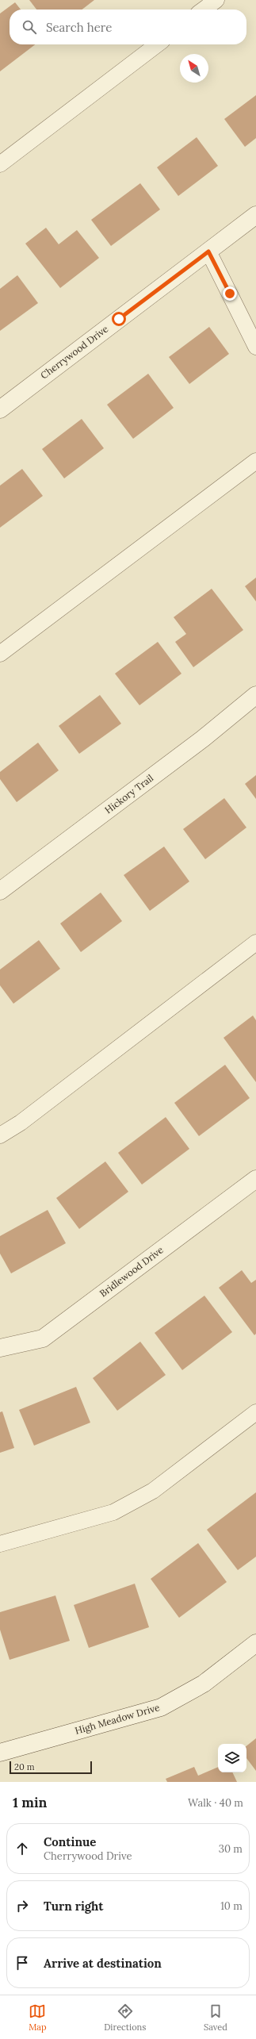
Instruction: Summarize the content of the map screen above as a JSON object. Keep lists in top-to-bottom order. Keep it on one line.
{"streets":{"street":["Cherrywood Drive","Hickory Trail","Bridlewood Drive","High Meadow Drive"]},"scale_bar":"20 m","north":"top left","page":{"search":"Search here","scale":"20 m","heading":["1 min","Walk · 40 m"],"list":[["Continue","Cherrywood Drive","30 m"],["Turn right","10 m"],"Arrive at destination"],"nav":["Map","Directions","Saved"]}}
